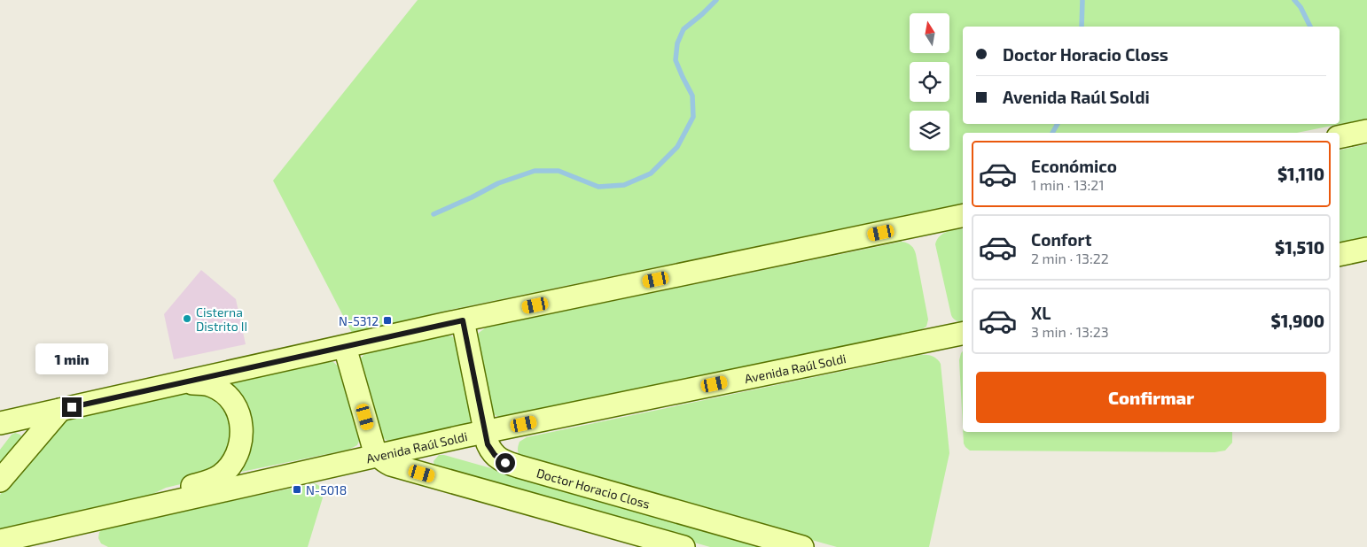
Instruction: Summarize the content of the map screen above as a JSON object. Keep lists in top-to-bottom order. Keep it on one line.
{"streets":{"main road":["Avenida Raúl Soldi","Doctor Horacio Closs"]},"crossings":[["Avenida Raúl Soldi","Doctor Horacio Closs"]],"places":{"other":["Cisterna Distrito II"],"transit":["N-5312","N-5018"]},"north":"top","page":{"banner":["Doctor Horacio Closs","Avenida Raúl Soldi"],"list":[{"name":"Económico","note":"1 min · 13:21","value":"$1,110"},{"name":"Confort","note":"2 min · 13:22","value":"$1,510"},{"name":"XL","note":"3 min · 13:23","value":"$1,900"}],"bubble":"1 min","buttons":"Confirmar"}}
